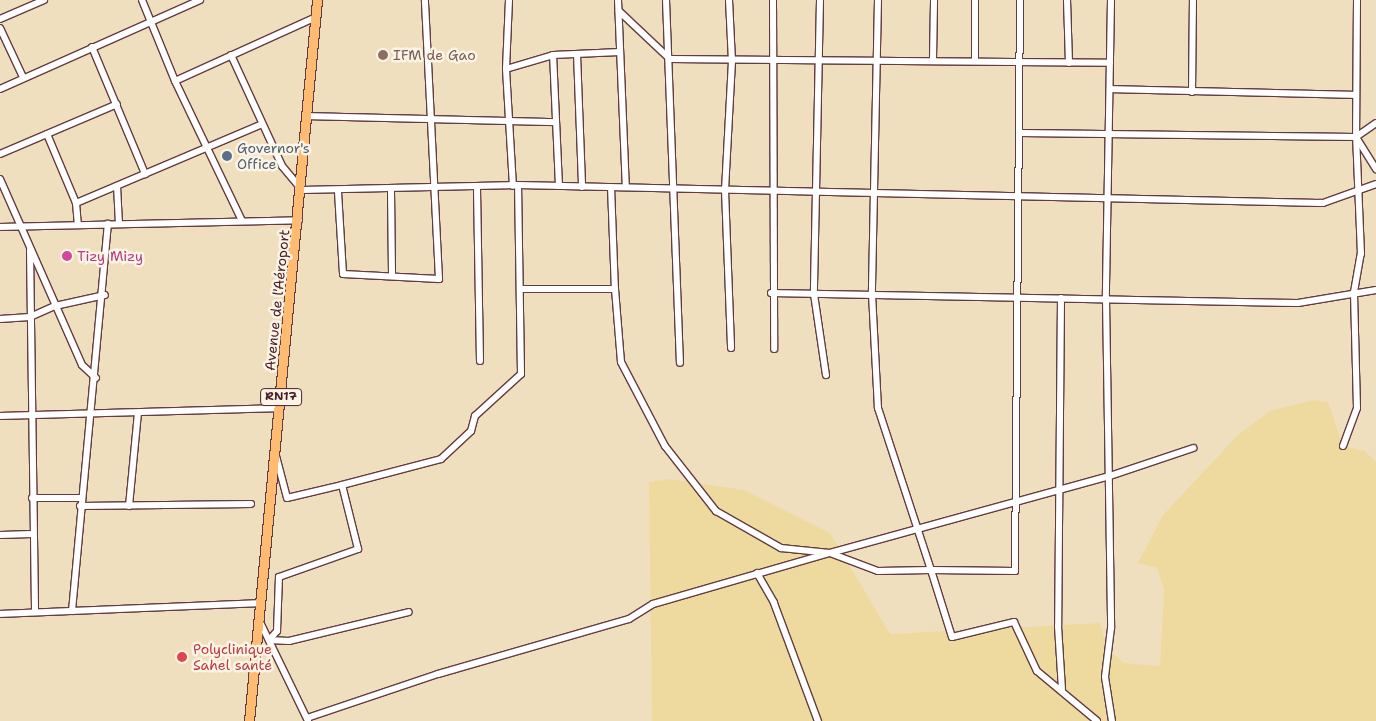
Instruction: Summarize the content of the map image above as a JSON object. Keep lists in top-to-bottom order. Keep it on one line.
{"streets":{"main road":["Avenue de l'Aéroport","RN17"]},"places":["IFM de Gao","Governor's Office","Tizy Mizy","Polyclinique Sahel santé"]}
